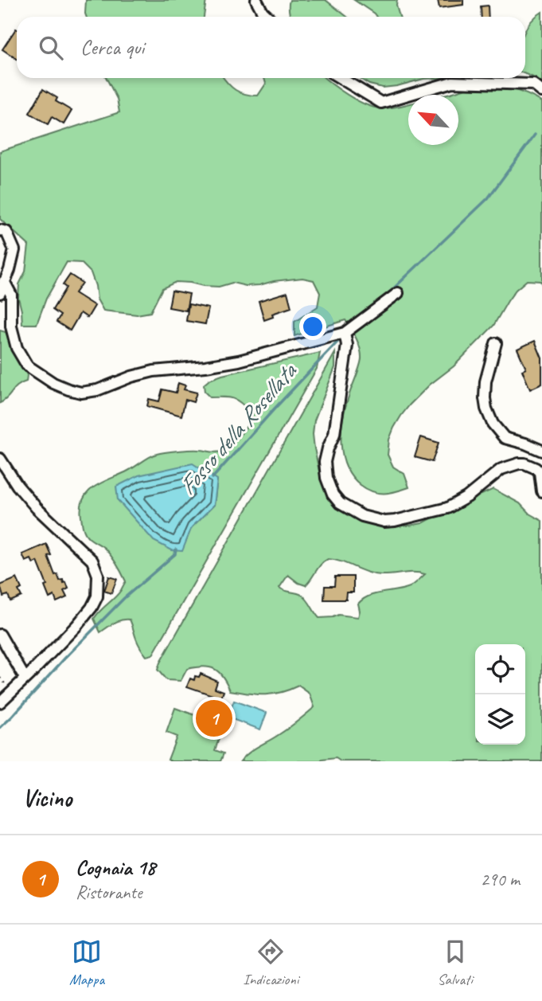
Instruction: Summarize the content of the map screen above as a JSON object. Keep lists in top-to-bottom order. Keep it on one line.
{"water":["Fosso della Rosellata"],"north":"top left","page":{"search":"Cerca qui","pins":"1","heading":"Vicino","list":[{"mark":"1","name":"Cognaia 18","note":"Ristorante","value":"290 m"}],"nav":["Mappa","Indicazioni","Salvati"]}}
